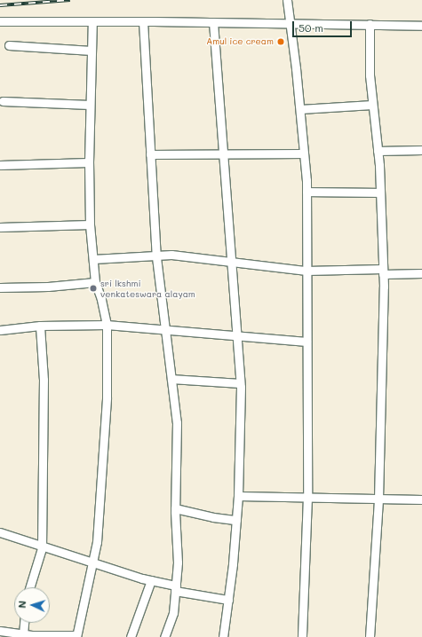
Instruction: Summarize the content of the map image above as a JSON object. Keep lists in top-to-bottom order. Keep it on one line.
{"places":["Amul ice cream","sri lkshmi venkateswara alayam"],"scale_bar":"50 m","north":"left"}
